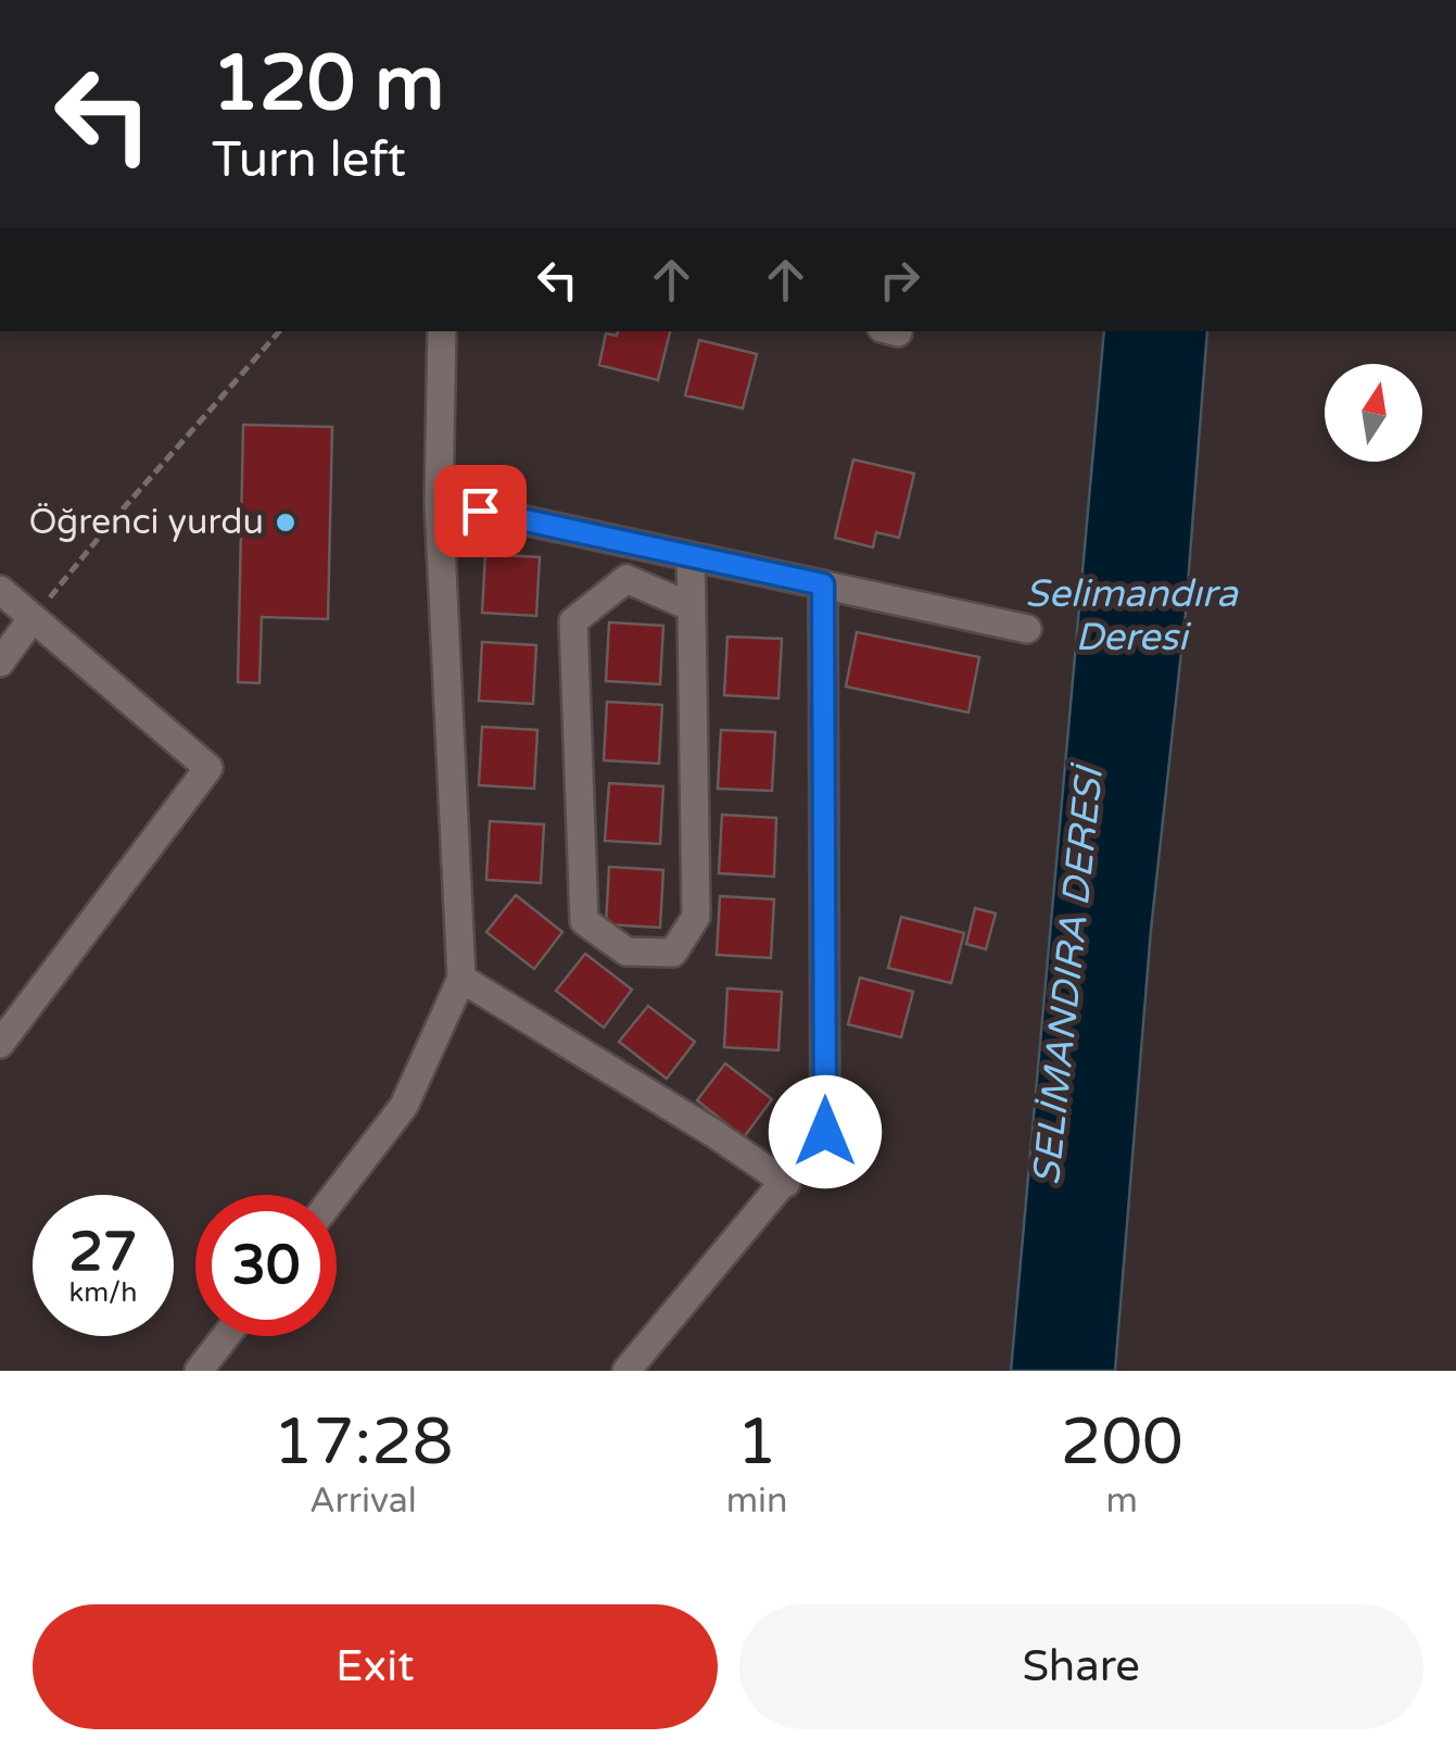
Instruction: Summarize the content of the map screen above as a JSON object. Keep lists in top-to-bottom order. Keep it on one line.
{"water":["Selimandıra Deresi","SELİMANDIRA DERESİ"],"places":["Öğrenci yurdu"],"north":"top","page":{"turn":["120 m","Turn left"],"speed":"27 km/h","limit":"30","eta":["17:28","Arrival","1","min","200","m"],"buttons":["Exit","Share"]}}
